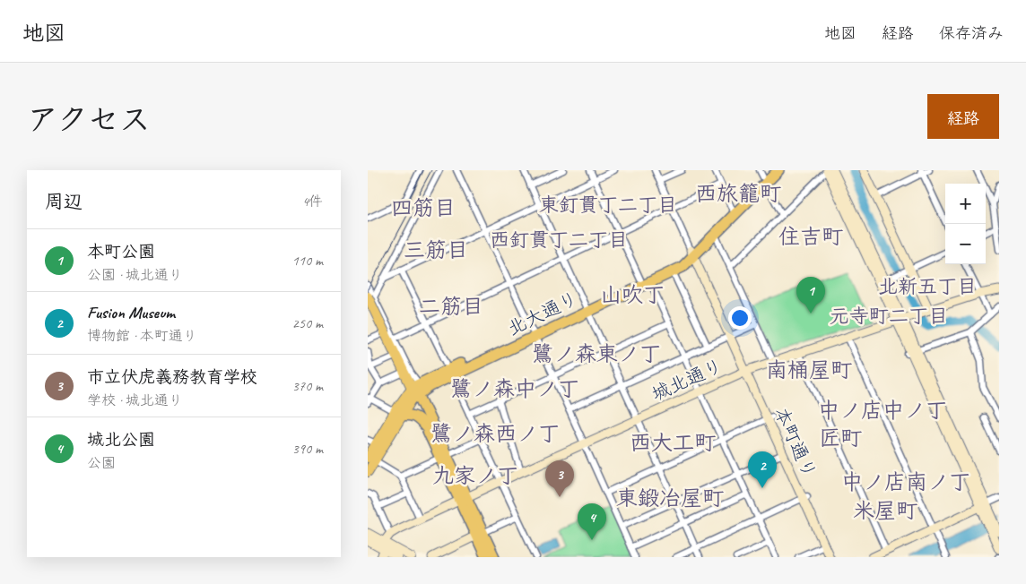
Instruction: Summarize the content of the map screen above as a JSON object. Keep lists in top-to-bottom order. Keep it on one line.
{"streets":{"highway":["北大通り"],"street":["城北通り","本町通り"]},"crossings":[["北大通り","本町通り"],["城北通り","本町通り"]],"districts":["西旅籠町","東釘貫丁二丁目","四筋目","住吉町","西釘貫丁二丁目","三筋目","北新五丁目","山吹丁","二筋目","元寺町二丁目","鷺ノ森東ノ丁","南桶屋町","鷺ノ森中ノ丁","中ノ店中ノ丁","鷺ノ森西ノ丁","匠町","西大工町","九家ノ丁","中ノ店南ノ丁","東鍛冶屋町","米屋町"],"page":{"header":"地図","nav":["地図","経路","保存済み"],"title":"アクセス","buttons":"経路","heading":["周辺","4件"],"map_buttons":["+","−"],"list":[{"mark":"1","name":"本町公園","note":"公園 · 城北通り","value":"110 m"},{"mark":"2","name":"Fusion Museum","note":"博物館 · 本町通り","value":"250 m"},{"mark":"3","name":"市立伏虎義務教育学校","note":"学校 · 城北通り","value":"370 m"},{"mark":"4","name":"城北公園","note":"公園","value":"390 m"}],"pins":["1","2","3","4"]}}
